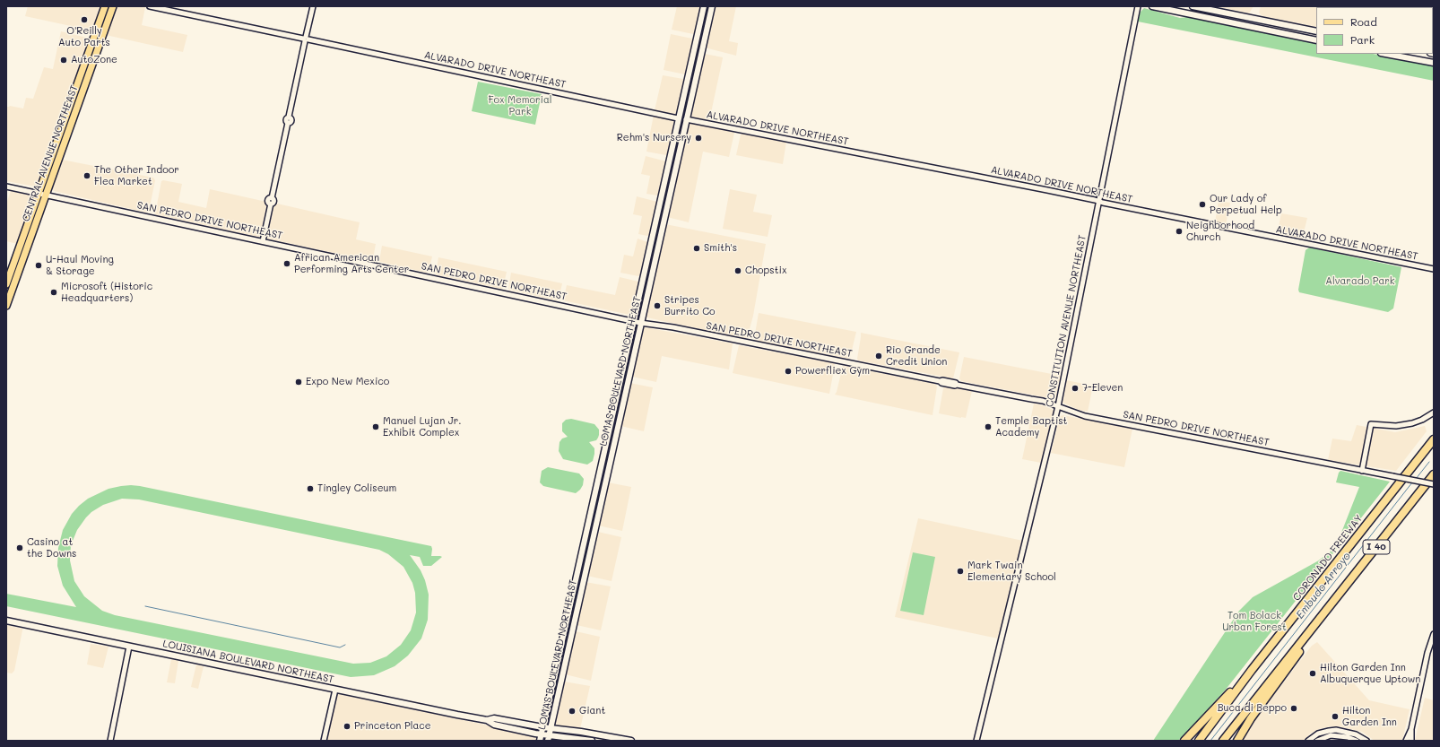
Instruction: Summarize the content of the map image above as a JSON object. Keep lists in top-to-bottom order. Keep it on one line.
{"streets":{"highway":["I 40","CORONADO FREEWAY"],"main road":["CENTRAL AVENUE NORTHEAST","LOMAS BOULEVARD NORTHEAST","LOUISIANA BOULEVARD NORTHEAST"],"street":["ALVARADO DRIVE NORTHEAST","SAN PEDRO DRIVE NORTHEAST","CONSTITUTION AVENUE NORTHEAST"]},"crossings":[["ALVARADO DRIVE NORTHEAST","CONSTITUTION AVENUE NORTHEAST"],["ALVARADO DRIVE NORTHEAST","LOMAS BOULEVARD NORTHEAST"],["CENTRAL AVENUE NORTHEAST","SAN PEDRO DRIVE NORTHEAST"],["SAN PEDRO DRIVE NORTHEAST","CONSTITUTION AVENUE NORTHEAST"],["SAN PEDRO DRIVE NORTHEAST","LOMAS BOULEVARD NORTHEAST"],["LOMAS BOULEVARD NORTHEAST","LOUISIANA BOULEVARD NORTHEAST"]],"water":["Embudo Arroyo"],"parks":["Fox Memorial Park","Alvarado Park","Tom Bolack Urban Forest"],"places":["O'Reilly Auto Parts","AutoZone","Rehm's Nursery","The Other Indoor Flea Market","Our Lady of Perpetual Help","Neighborhood Church","Smith's","African American Performing Arts Center","U-Haul Moving & Storage","Chopstix","Microsoft (Historic Headquarters)","Stripes Burrito Co","Rio Grande Credit Union","Powerfliex Gym","Expo New Mexico","7-Eleven","Manuel Lujan Jr. Exhibit Complex","Temple Baptist Academy","Tingley Coliseum","Casino at the Downs","Mark Twain Elementary School","Hilton Garden Inn Albuquerque Uptown","Buca di Beppo","Giant","Hilton Garden Inn","Princeton Place"],"legend":["Road","Park"]}
